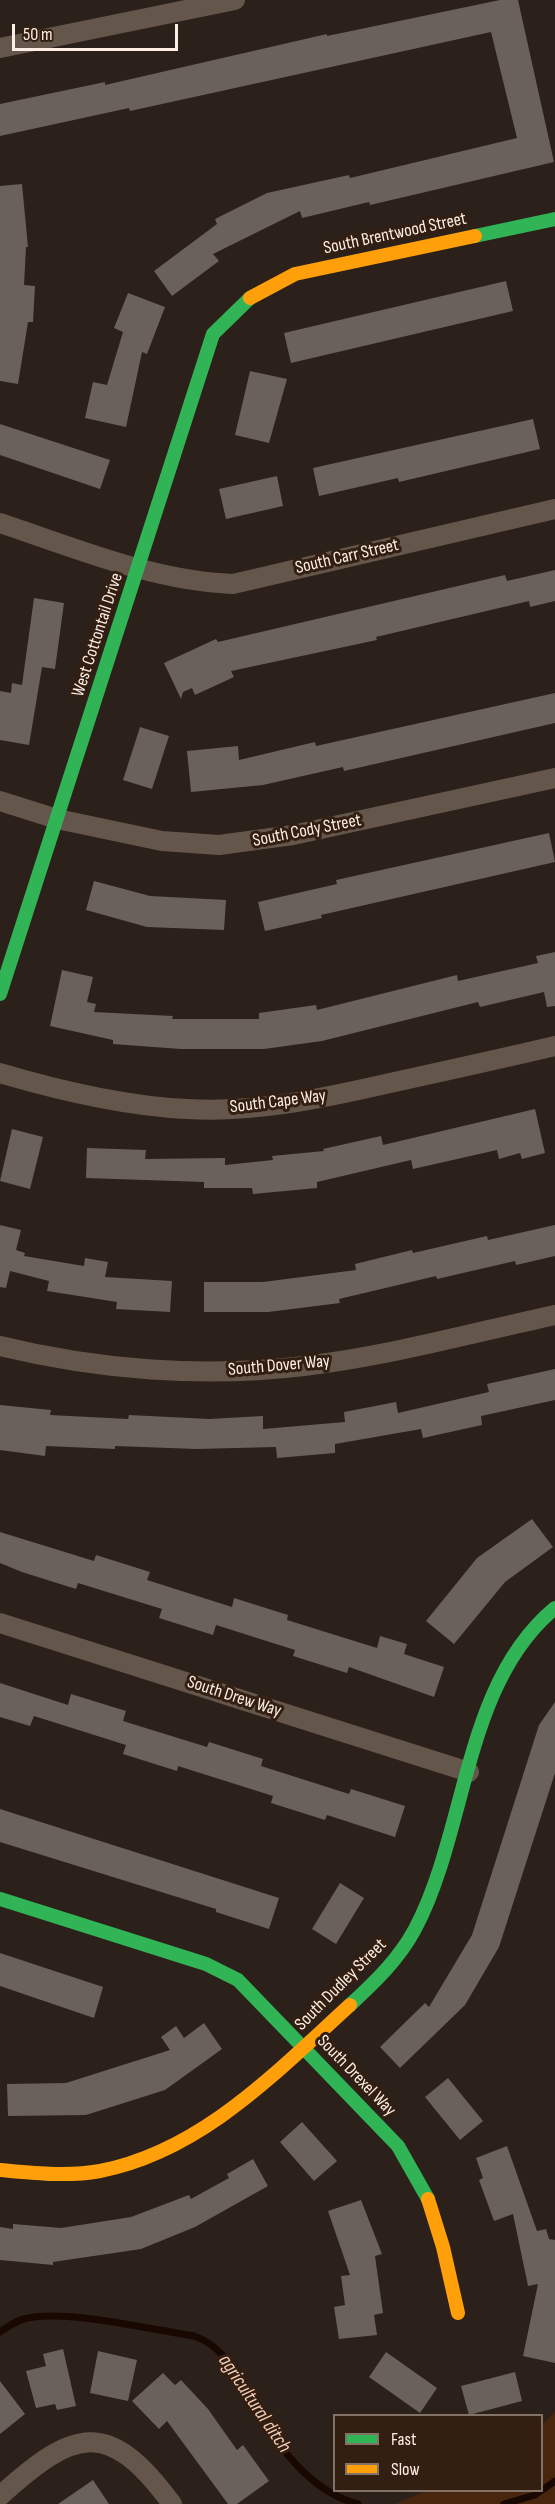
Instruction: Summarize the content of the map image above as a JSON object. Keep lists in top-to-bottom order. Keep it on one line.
{"streets":{"street":["South Brentwood Street","South Carr Street","West Cottontail Drive","South Cody Street","South Cape Way","South Dover Way","South Drew Way","South Dudley Street","South Drexel Way"]},"crossings":[["South Brentwood Street","West Cottontail Drive"],["South Carr Street","West Cottontail Drive"],["West Cottontail Drive","South Cody Street"],["South Drew Way","South Dudley Street"],["South Dudley Street","South Drexel Way"]],"water":["agricultural ditch"],"legend":["Fast","Slow"],"scale_bar":"50 m"}
